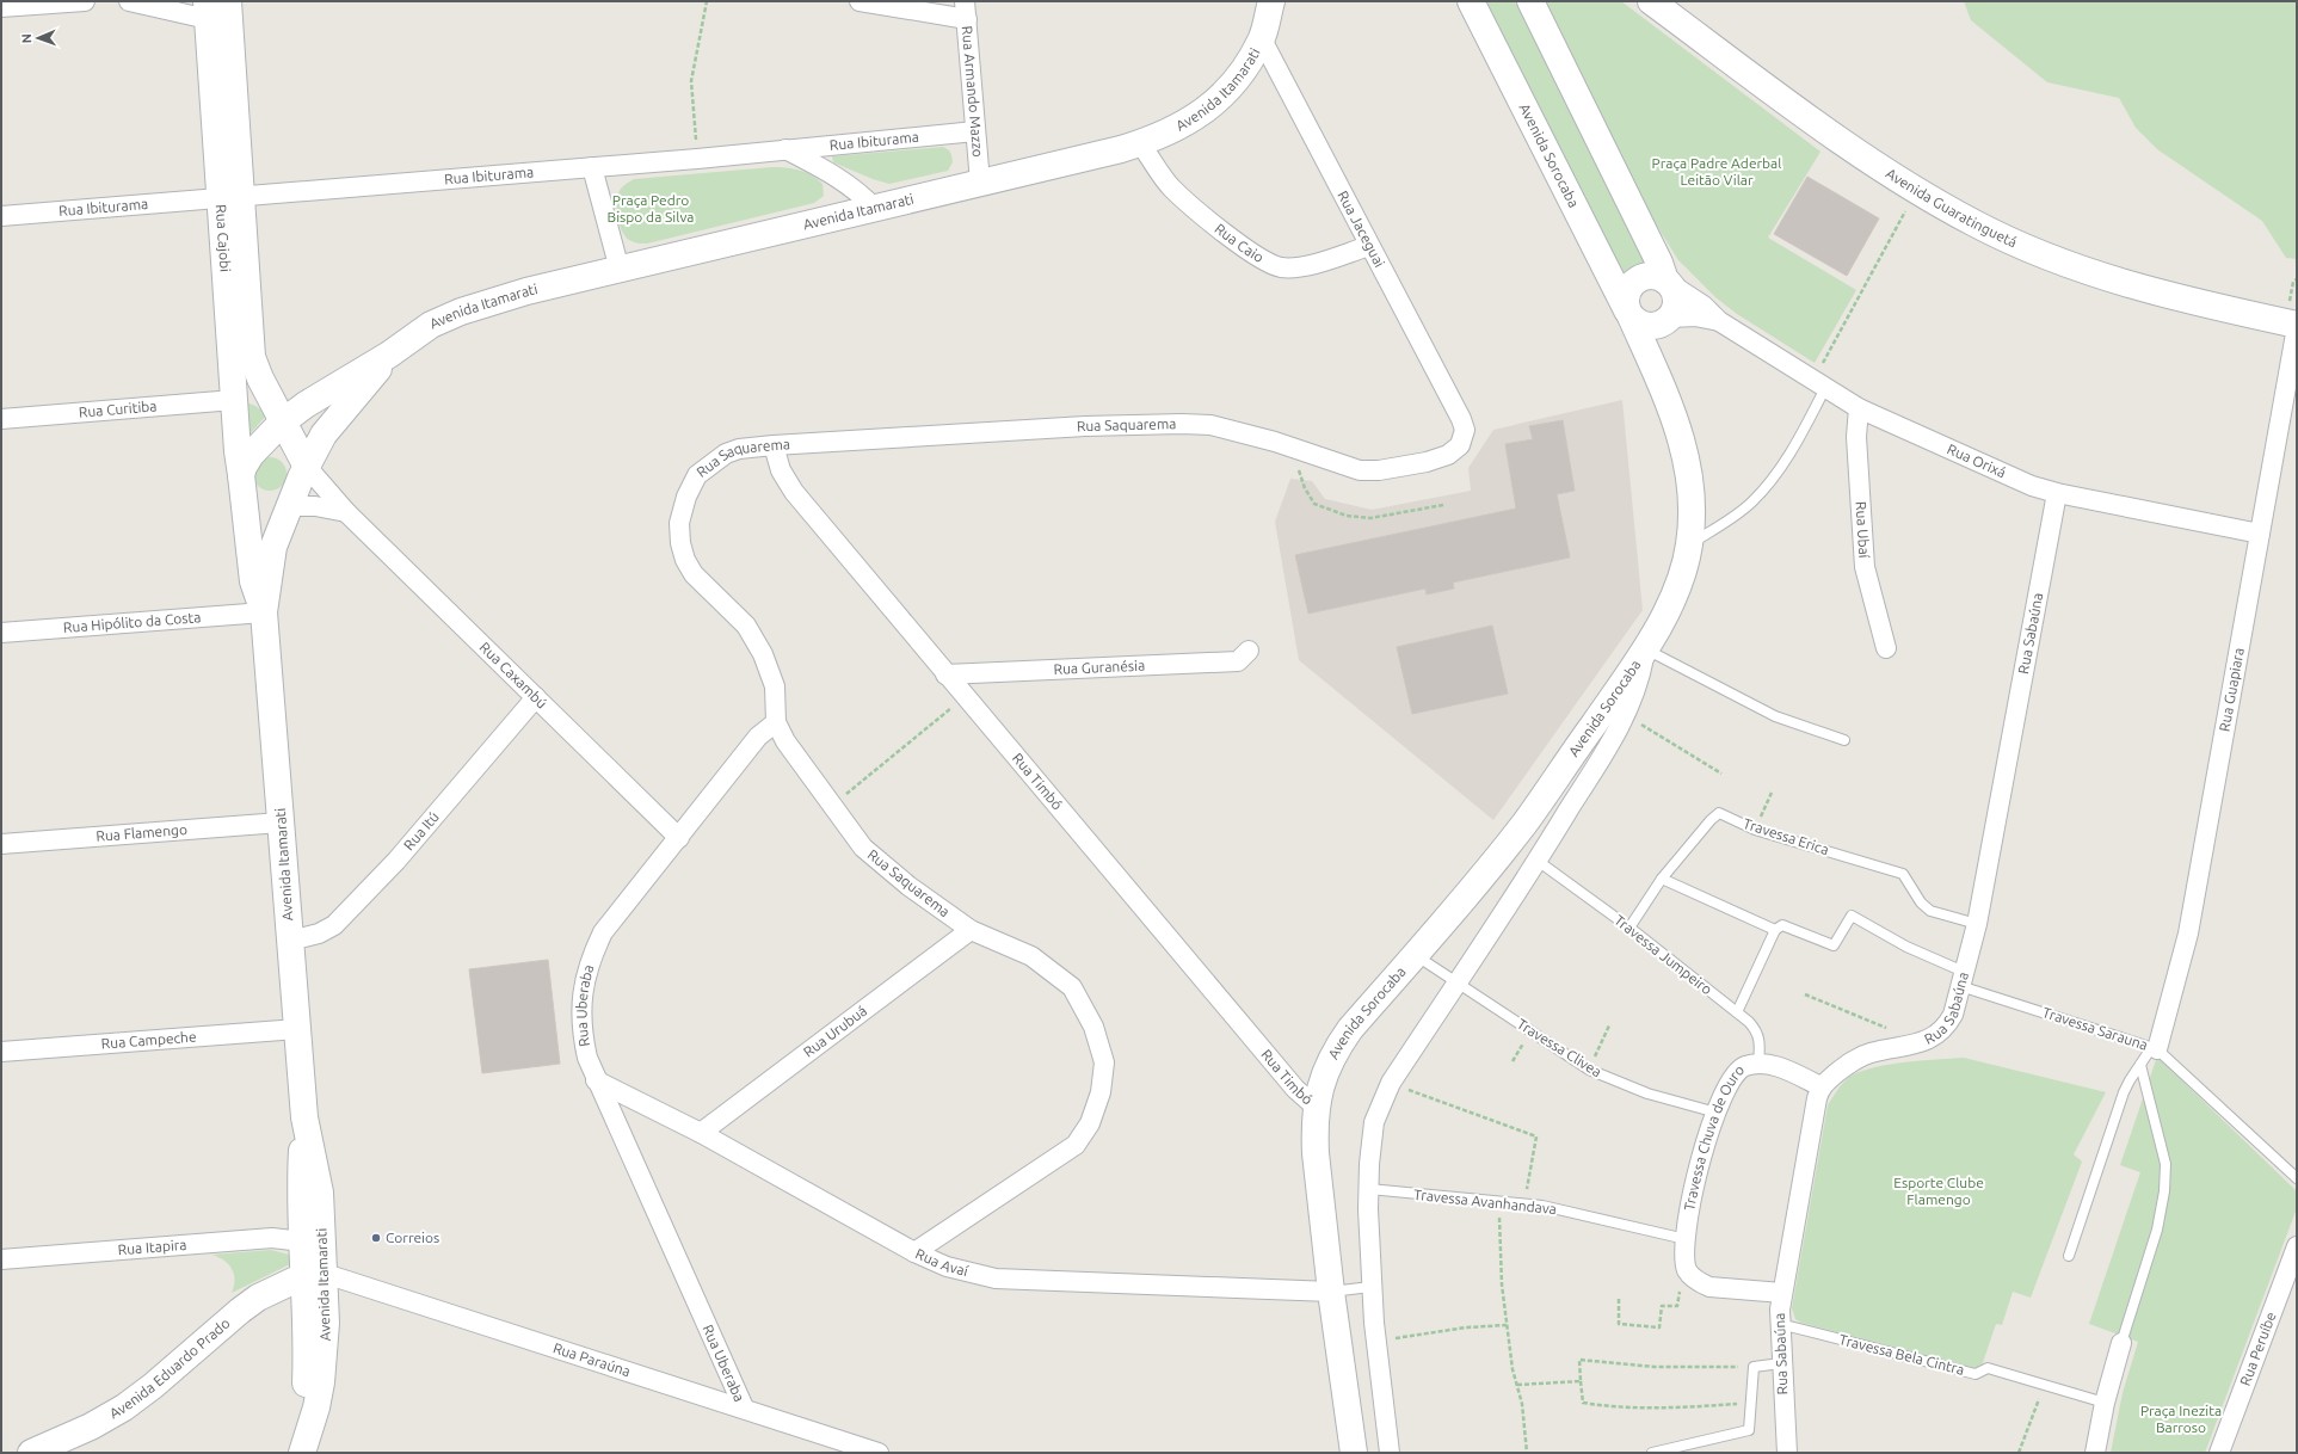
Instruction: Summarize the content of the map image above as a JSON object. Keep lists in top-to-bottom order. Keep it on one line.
{"streets":{"main road":["Avenida Itamarati","Avenida Sorocaba","Avenida Guaratinguetá","Rua Cajobi","Avenida Eduardo Prado"],"street":["Rua Armando Mazzo","Rua Ibiturama","Rua Jaceguai","Rua Caio","Rua Curitiba","Rua Saquarema","Rua Orixá","Rua Ubaí","Rua Hipólito da Costa","Rua Sabaúna","Rua Guranésia","Rua Caxambú","Rua Guapiara","Rua Timbó","Rua Itú","Rua Flamengo","Rua Uberaba","Rua Urubuá","Rua Campeche","Travessa Chuva de Ouro","Rua Itapira","Rua Avaí","Rua Peruíbe","Rua Paraúna"],"lane":["Travessa Erica","Travessa Jumpeiro","Travessa Sarauna","Travessa Clivea","Travessa Avanhandava","Travessa Bela Cintra"]},"crossings":[["Avenida Itamarati","Rua Armando Mazzo"],["Avenida Itamarati","Rua Jaceguai"],["Avenida Itamarati","Rua Cajobi"],["Avenida Itamarati","Rua Caio"],["Avenida Itamarati","Rua Hipólito da Costa"],["Avenida Itamarati","Rua Caxambú"],["Avenida Itamarati","Rua Itú"],["Avenida Itamarati","Rua Flamengo"],["Avenida Itamarati","Rua Campeche"],["Avenida Itamarati","Rua Itapira"],["Avenida Itamarati","Rua Paraúna"],["Avenida Itamarati","Avenida Eduardo Prado"],["Rua Armando Mazzo","Rua Ibiturama"],["Rua Ibiturama","Rua Cajobi"],["Avenida Sorocaba","Rua Orixá"],["Avenida Sorocaba","Rua Timbó"],["Avenida Sorocaba","Travessa Jumpeiro"],["Avenida Sorocaba","Travessa Clivea"],["Avenida Sorocaba","Travessa Avanhandava"],["Avenida Sorocaba","Rua Avaí"],["Avenida Guaratinguetá","Rua Guapiara"],["Rua Jaceguai","Rua Caio"],["Rua Jaceguai","Rua Saquarema"],["Rua Cajobi","Rua Curitiba"],["Rua Cajobi","Rua Caxambú"],["Rua Saquarema","Rua Timbó"],["Rua Saquarema","Rua Uberaba"],["Rua Saquarema","Rua Urubuá"],["Rua Saquarema","Rua Avaí"],["Rua Orixá","Rua Ubaí"],["Rua Orixá","Rua Sabaúna"],["Rua Orixá","Rua Guapiara"],["Rua Sabaúna","Travessa Erica"],["Rua Sabaúna","Travessa Sarauna"],["Rua Sabaúna","Travessa Chuva de Ouro"],["Rua Sabaúna","Travessa Bela Cintra"],["Rua Guranésia","Rua Timbó"],["Rua Caxambú","Rua Itú"],["Rua Caxambú","Rua Uberaba"],["Rua Guapiara","Travessa Sarauna"],["Travessa Erica","Travessa Jumpeiro"],["Travessa Jumpeiro","Travessa Chuva de Ouro"],["Rua Uberaba","Rua Avaí"],["Rua Uberaba","Rua Paraúna"],["Rua Urubuá","Rua Avaí"],["Travessa Clivea","Travessa Chuva de Ouro"],["Travessa Chuva de Ouro","Travessa Avanhandava"],["Rua Paraúna","Avenida Eduardo Prado"]],"parks":["Praça Padre Aderbal Leitão Vilar","Praça Pedro Bispo da Silva","Esporte Clube Flamengo","Praça Inezita Barroso"],"places":["Correios"],"north":"left"}
